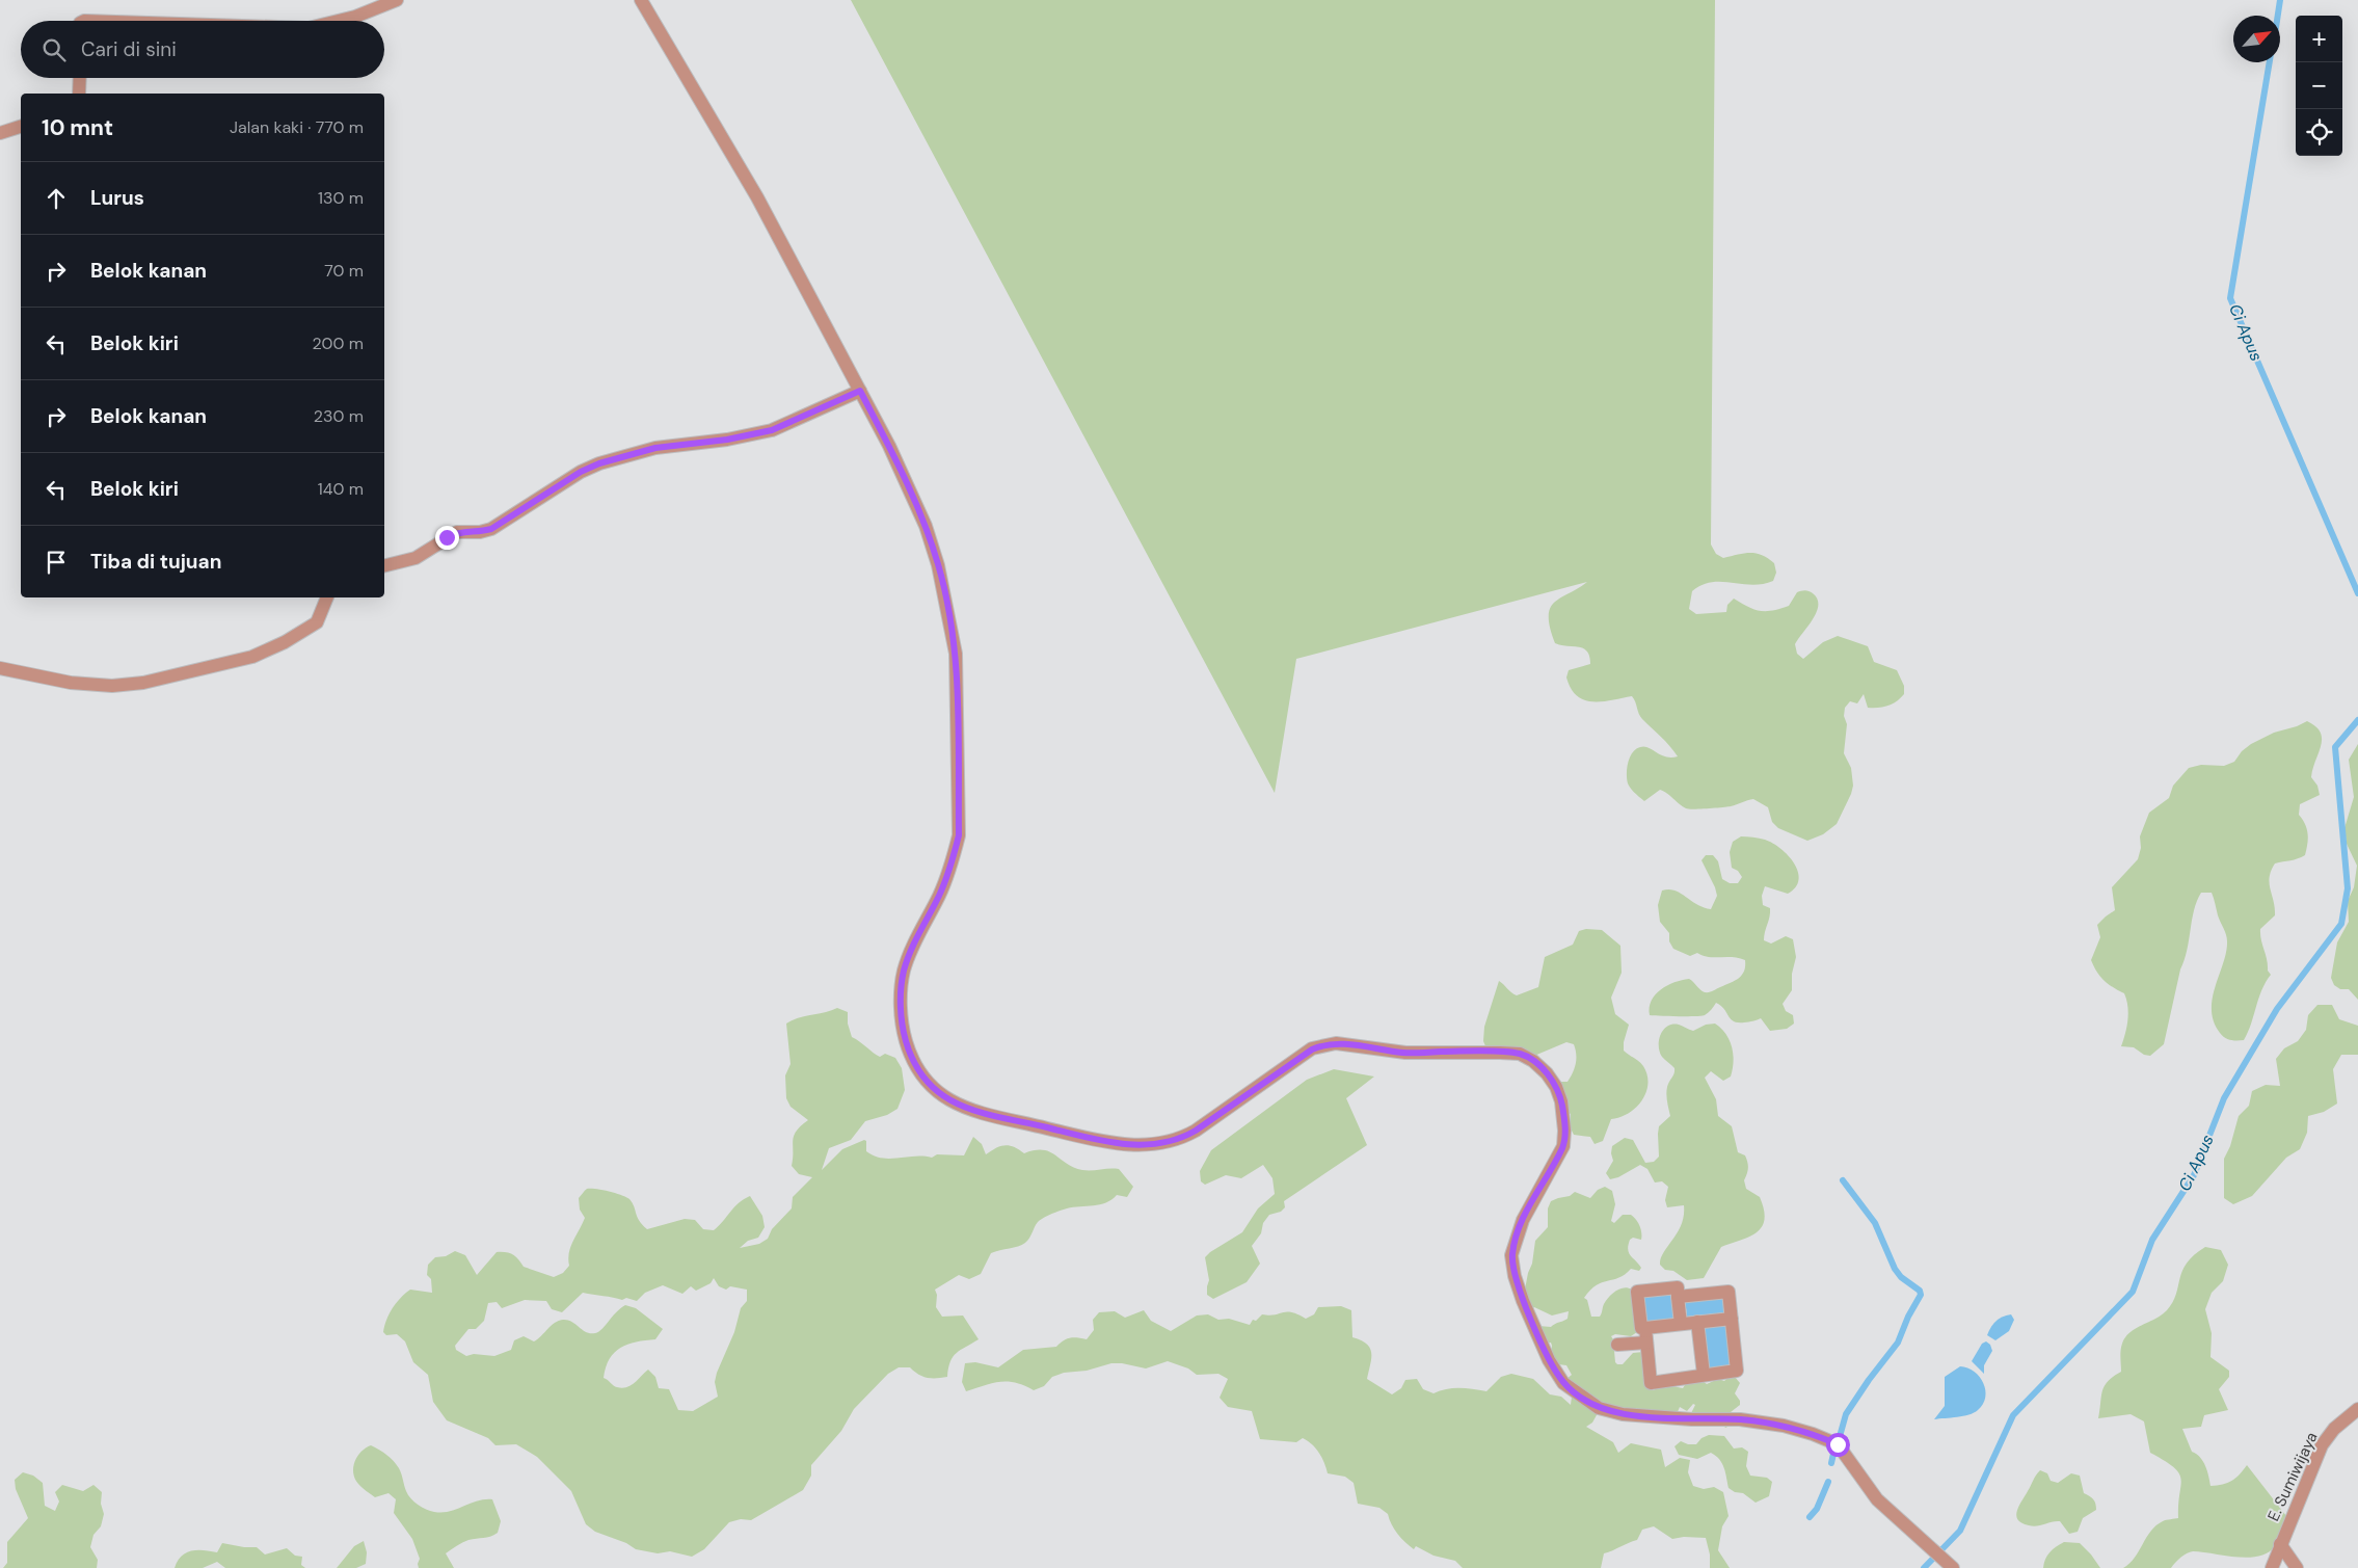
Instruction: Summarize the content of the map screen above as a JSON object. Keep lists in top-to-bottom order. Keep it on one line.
{"streets":{"street":["E. Sumiwijaya"]},"water":["Ci Apus"],"north":"top right","page":{"map_buttons":["+","−"],"search":"Cari di sini","heading":["10 mnt","Jalan kaki · 770 m"],"list":[["Lurus","130 m"],["Belok kanan","70 m"],["Belok kiri","200 m"],["Belok kanan","230 m"],["Belok kiri","140 m"],"Tiba di tujuan"]}}
